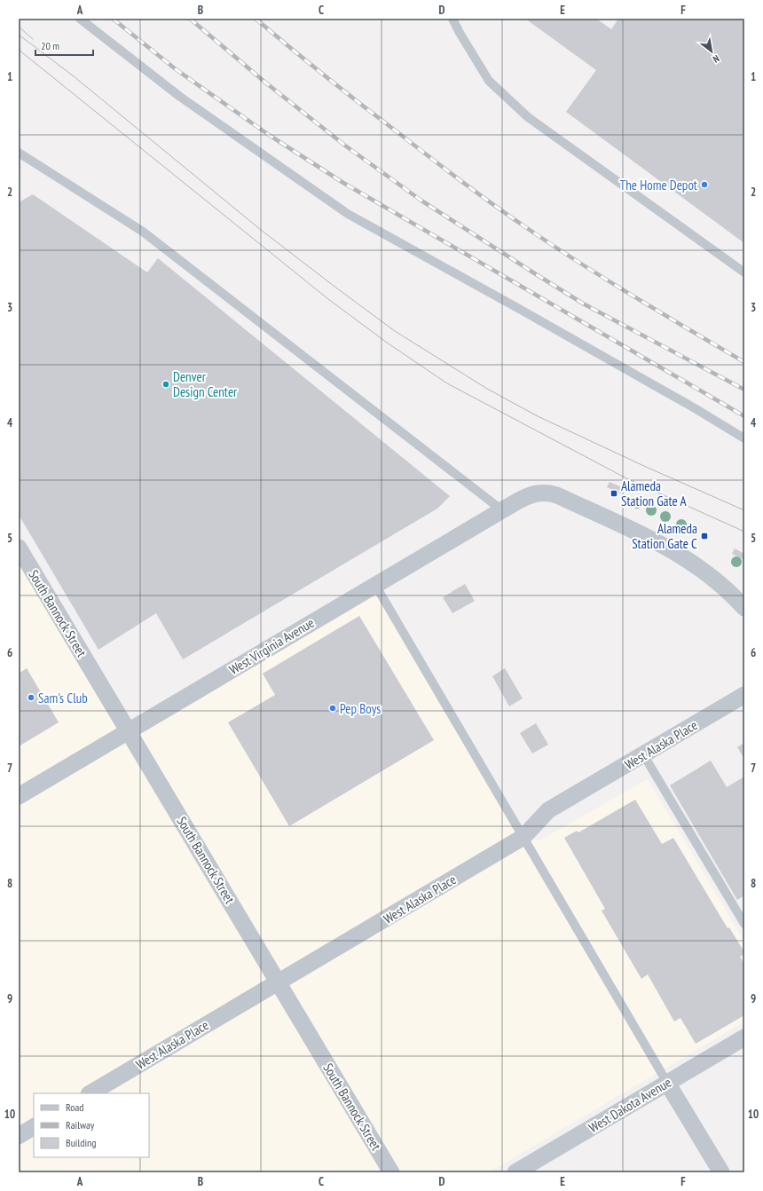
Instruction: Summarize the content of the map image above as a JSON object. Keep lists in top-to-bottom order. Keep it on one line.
{"streets":{"street":["South Bannock Street","West Virginia Avenue","West Alaska Place","West Dakota Avenue"]},"crossings":[["South Bannock Street","West Virginia Avenue"],["South Bannock Street","West Alaska Place"]],"places":{"other":["The Home Depot","Denver Design Center","Sam's Club","Pep Boys"],"transit":["Alameda Station Gate A","Alameda Station Gate C"]},"legend":["Road","Railway","Building"],"scale_bar":"20 m","north":"bottom right","grid":{"columns":["A","B","C","D","E","F"],"rows":["1","2","3","4","5","6","7","8","9","10"]}}
